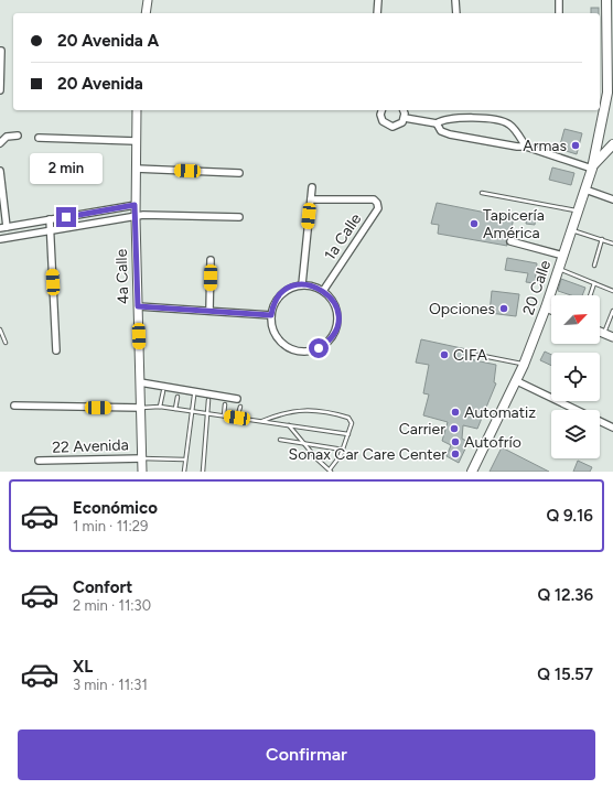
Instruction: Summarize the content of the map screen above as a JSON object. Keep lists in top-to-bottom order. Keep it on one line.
{"streets":{"main road":["20 Calle"],"street":["1a Calle","4a Calle","22 Avenida"]},"crossings":[["4a Calle","22 Avenida"]],"places":["Armas","Tapicería América","Opciones","CIFA","Automatiz","Carrier","Autofrío","Sonax Car Care Center"],"north":"top right","page":{"banner":["20 Avenida A","20 Avenida"],"bubble":"2 min","list":[{"name":"Económico","note":"1 min · 11:29","value":"Q 9.16"},{"name":"Confort","note":"2 min · 11:30","value":"Q 12.36"},{"name":"XL","note":"3 min · 11:31","value":"Q 15.57"}],"buttons":"Confirmar"}}
